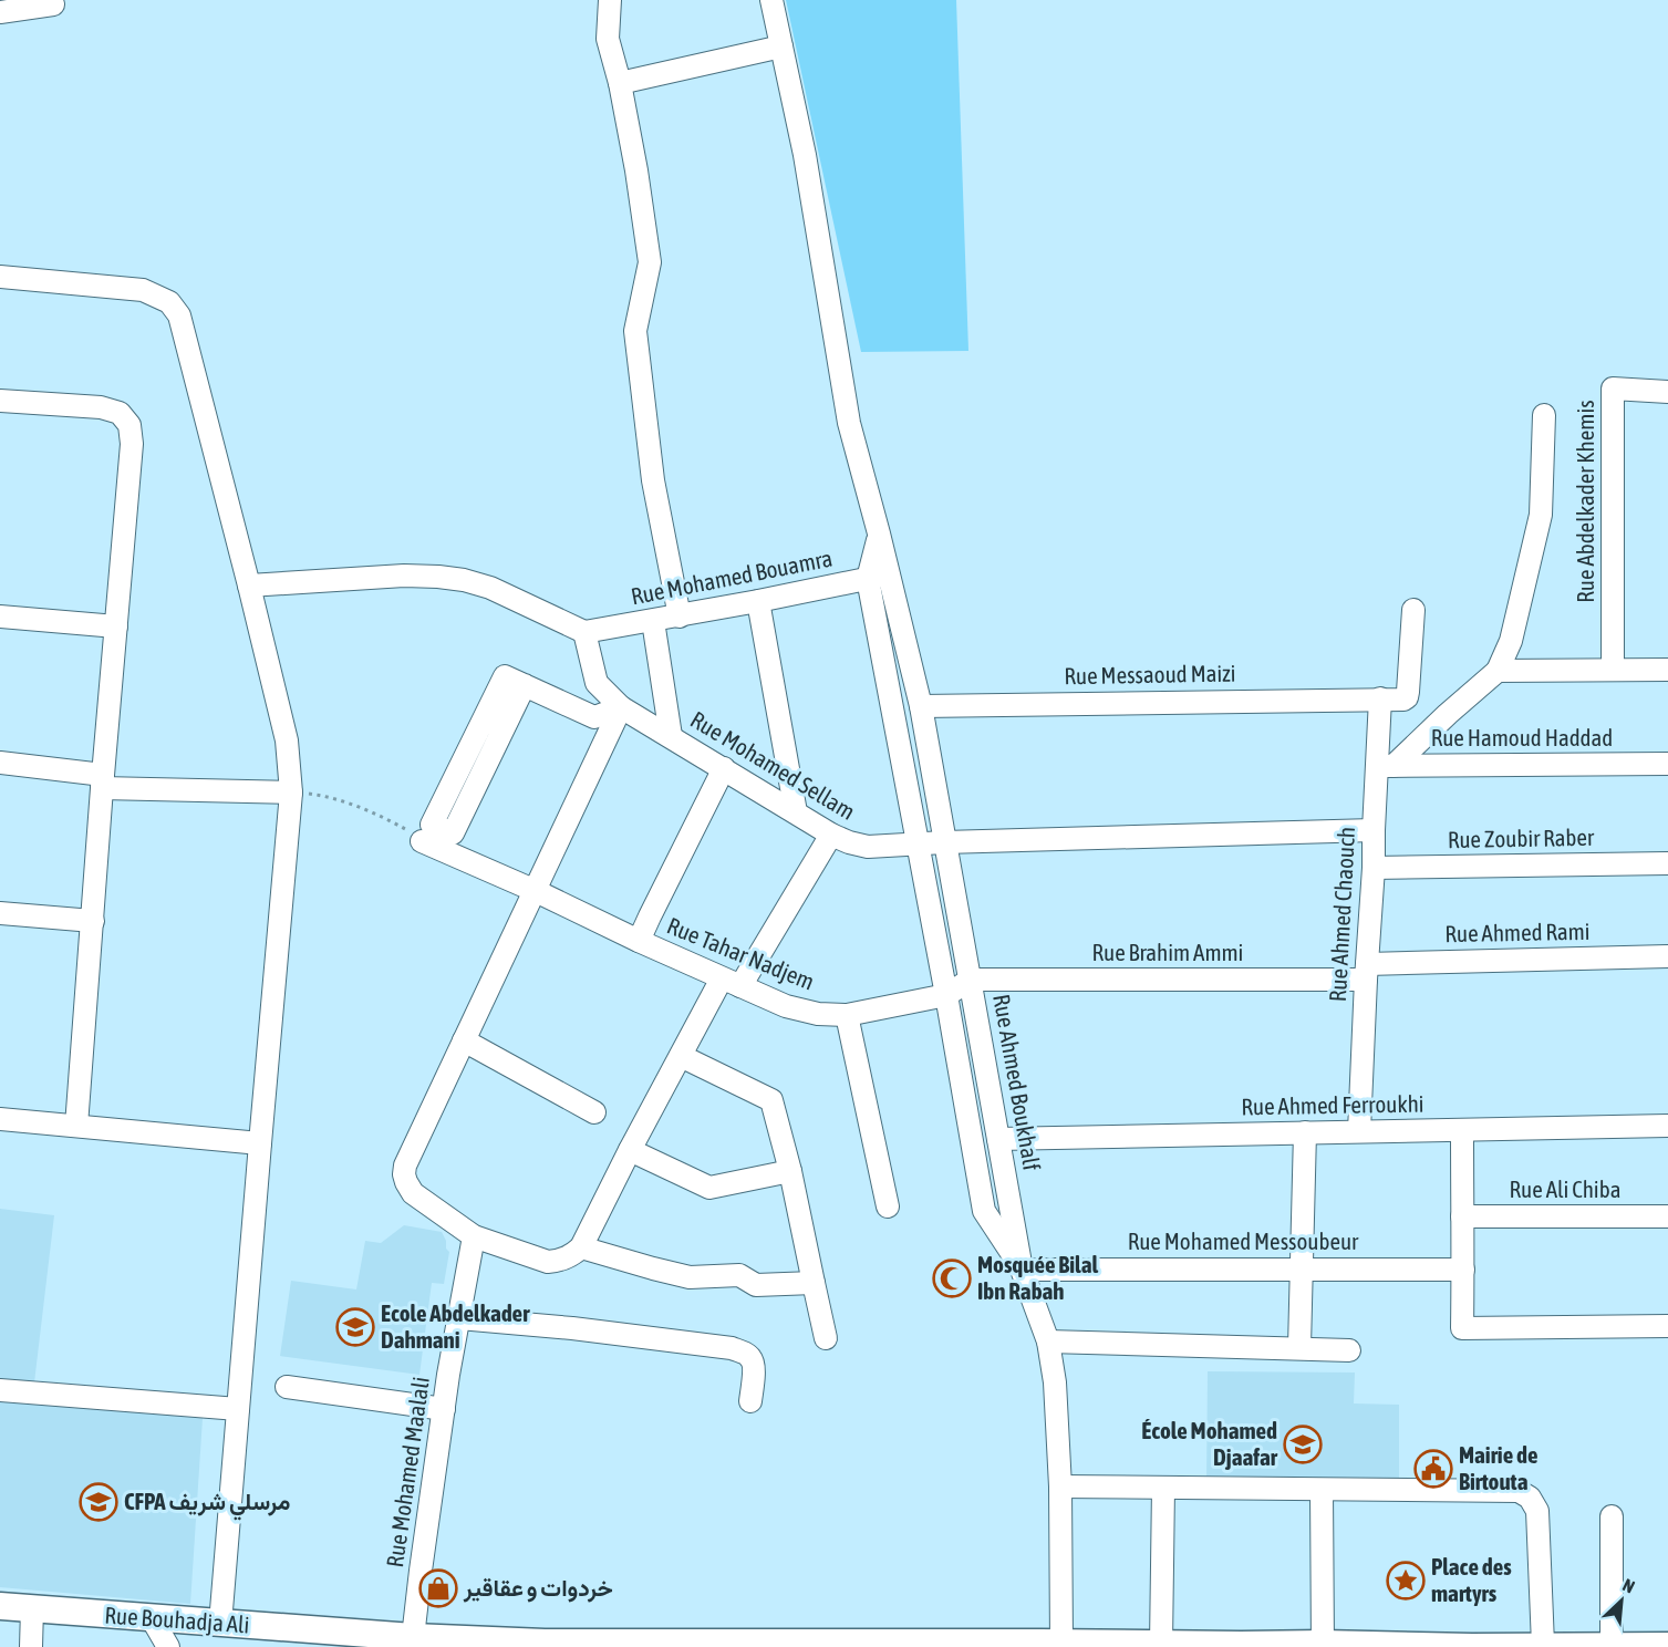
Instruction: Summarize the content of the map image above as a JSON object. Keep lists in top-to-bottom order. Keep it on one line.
{"streets":{"main road":["Rue Bouhadja Ali"],"street":["Rue Abdelkader Khemis","Rue Mohamed Bouamra","Rue Messaoud Maizi","Rue Hamoud Haddad","Rue Mohamed Sellam","Rue Zoubir Raber","Rue Ahmed Chaouch","Rue Ahmed Rami","Rue Brahim Ammi","Rue Tahar Nadjem","Rue Ahmed Boukhalf","Rue Ahmed Ferroukhi","Rue Ali Chiba","Rue Mohamed Messoubeur","Rue Mohamed Maalali"]},"crossings":[["Rue Mohamed Bouamra","Rue Mohamed Sellam"],["Rue Mohamed Bouamra","Rue Ahmed Boukhalf"],["Rue Messaoud Maizi","Rue Ahmed Chaouch"],["Rue Messaoud Maizi","Rue Ahmed Boukhalf"],["Rue Hamoud Haddad","Rue Ahmed Chaouch"],["Rue Mohamed Sellam","Rue Ahmed Chaouch"],["Rue Mohamed Sellam","Rue Ahmed Boukhalf"],["Rue Zoubir Raber","Rue Ahmed Chaouch"],["Rue Ahmed Chaouch","Rue Ahmed Rami"],["Rue Ahmed Chaouch","Rue Brahim Ammi"],["Rue Ahmed Chaouch","Rue Ahmed Ferroukhi"],["Rue Ahmed Rami","Rue Brahim Ammi"],["Rue Brahim Ammi","Rue Tahar Nadjem"],["Rue Brahim Ammi","Rue Ahmed Boukhalf"],["Rue Tahar Nadjem","Rue Ahmed Boukhalf"],["Rue Ahmed Boukhalf","Rue Ahmed Ferroukhi"],["Rue Ahmed Boukhalf","Rue Mohamed Messoubeur"],["Rue Ahmed Boukhalf","Rue Bouhadja Ali"],["Rue Mohamed Maalali","Rue Bouhadja Ali"]],"places":{"mosque":["Mosquée Bilal Ibn Rabah"],"school or university":["Ecole Abdelkader Dahmani","École Mohamed Djaafar","CFPA مرسلي شريف"],"public building":["Mairie de Birtouta"],"place":["Place des martyrs"],"shop":["خردوات و عقاقير"]},"north":"top right"}
